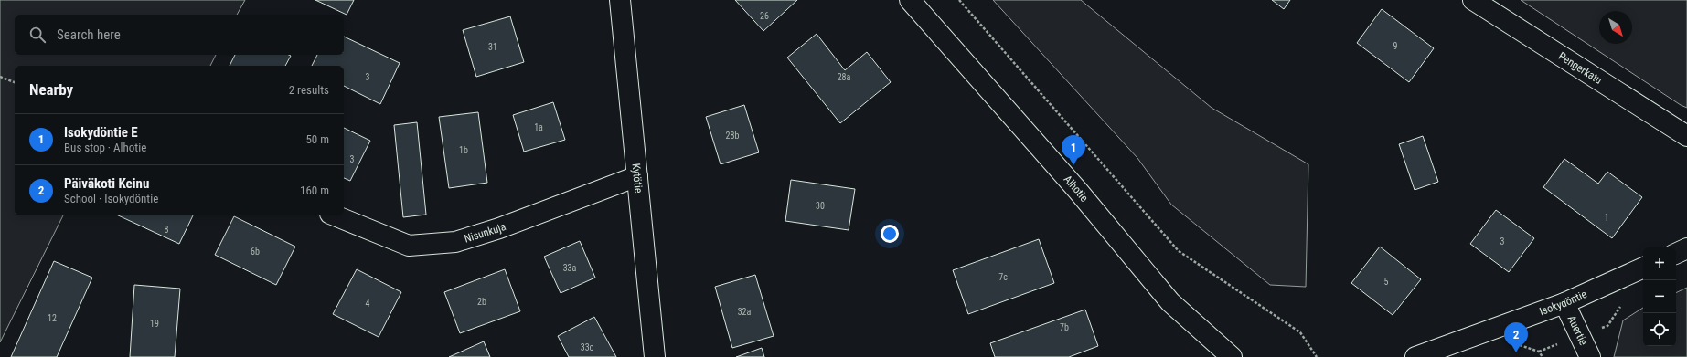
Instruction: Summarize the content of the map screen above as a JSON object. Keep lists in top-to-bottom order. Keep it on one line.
{"streets":{"street":["Pengerkatu","Kytötie","Alhotie","Nisunkuja","Isokydöntie","Auertie"]},"crossings":[["Kytötie","Nisunkuja"],["Isokydöntie","Auertie"]],"house_numbers":["26","9","31","3","28a","1a","28b","1b","3","30","1","8","3","6b","33a","7c","5","2b","4","32a","12","19","7b","33c"],"north":"bottom right","page":{"search":"Search here","heading":["Nearby","2 results"],"list":[{"mark":"1","name":"Isokydöntie E","note":"Bus stop · Alhotie","value":"50 m"},{"mark":"2","name":"Päiväkoti Keinu","note":"School · Isokydöntie","value":"160 m"}],"pins":["1","2"],"map_buttons":["+","−"]}}
